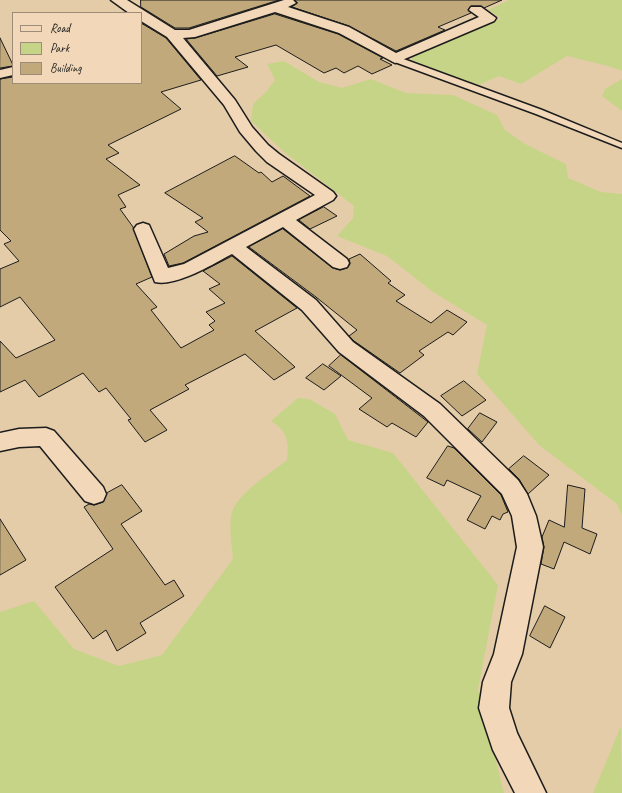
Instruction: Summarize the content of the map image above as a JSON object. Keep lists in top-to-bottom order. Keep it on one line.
{"legend":["Road","Park","Building"]}
